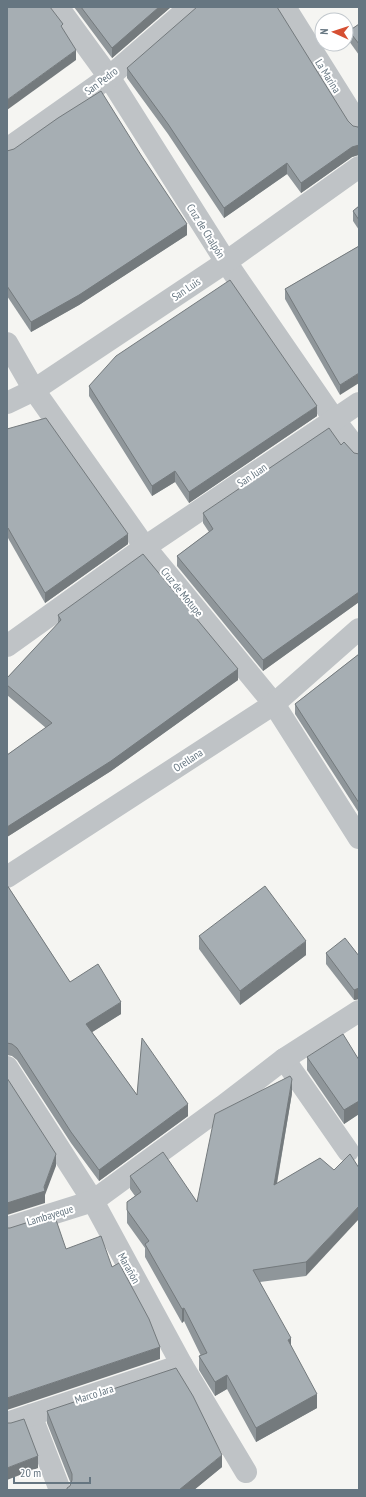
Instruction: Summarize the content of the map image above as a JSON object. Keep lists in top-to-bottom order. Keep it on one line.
{"streets":{"street":["La Marina","San Pedro","Cruz de Chalpón","San Luis","San Juan","Cruz de Motupe","Orellana","Lambayeque","Marañón","Marco Jara"]},"crossings":[["San Pedro","Cruz de Chalpón"],["Cruz de Chalpón","San Luis"],["Cruz de Chalpón","San Juan"],["San Luis","Cruz de Motupe"],["San Juan","Cruz de Motupe"],["Cruz de Motupe","Orellana"],["Lambayeque","Marañón"],["Marañón","Marco Jara"]],"scale_bar":"20 m","north":"left"}
